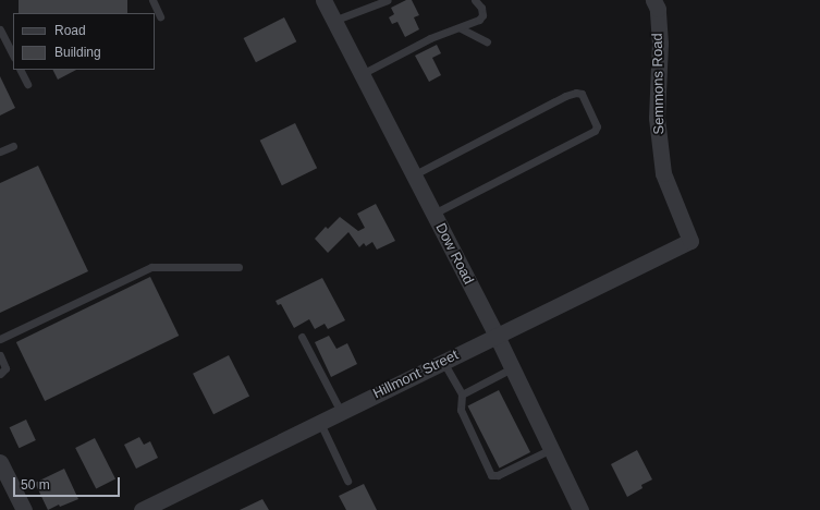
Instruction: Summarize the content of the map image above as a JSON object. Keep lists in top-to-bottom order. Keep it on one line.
{"streets":{"street":["Semmons Road","Dow Road","Hillmont Street"]},"crossings":[["Semmons Road","Hillmont Street"],["Dow Road","Hillmont Street"]],"legend":["Road","Building"],"scale_bar":"50 m"}
